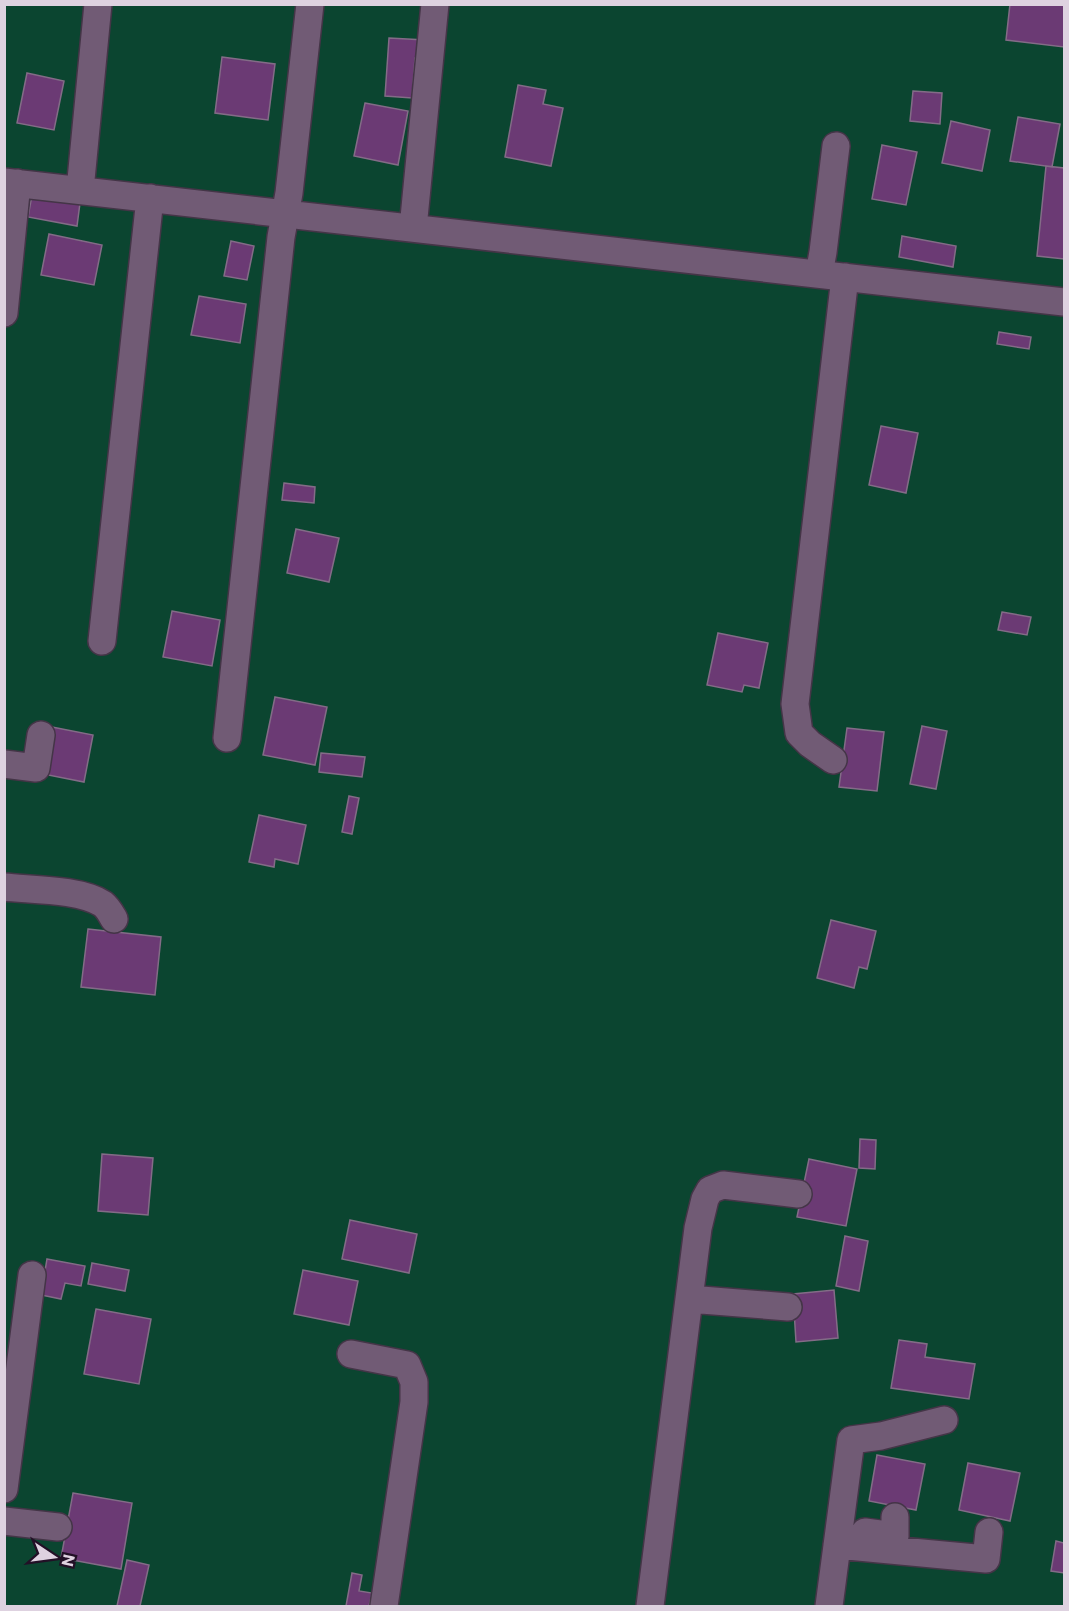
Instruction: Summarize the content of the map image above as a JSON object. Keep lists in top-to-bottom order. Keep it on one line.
{"north":"right"}
